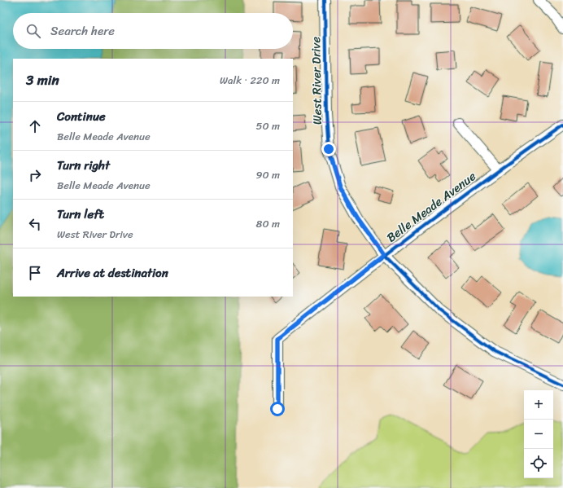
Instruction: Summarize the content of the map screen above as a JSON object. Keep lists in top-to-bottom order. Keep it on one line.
{"streets":{"street":["West River Drive","Belle Meade Avenue"]},"crossings":[["West River Drive","Belle Meade Avenue"]],"page":{"search":"Search here","heading":["3 min","Walk · 220 m"],"list":[["Continue","Belle Meade Avenue","50 m"],["Turn right","Belle Meade Avenue","90 m"],["Turn left","West River Drive","80 m"],"Arrive at destination"],"map_buttons":["+","−"]}}
